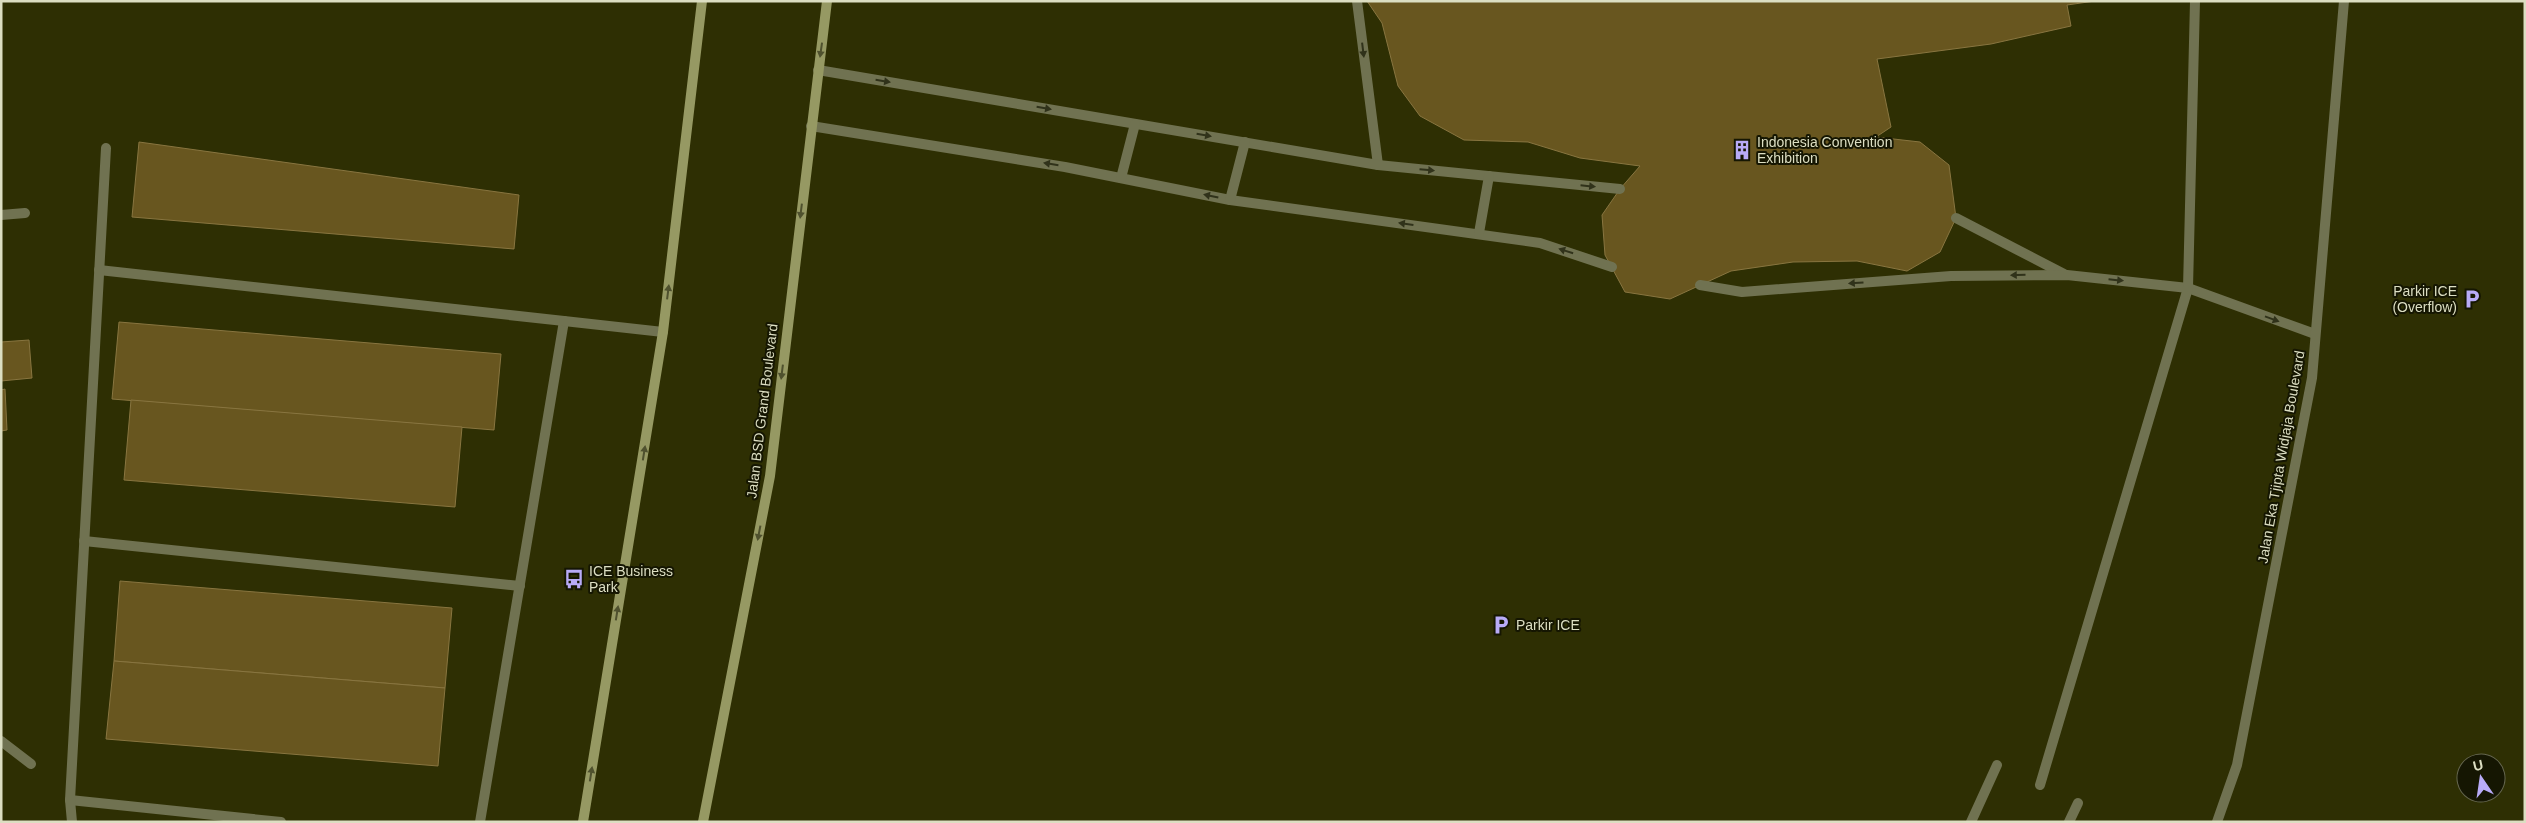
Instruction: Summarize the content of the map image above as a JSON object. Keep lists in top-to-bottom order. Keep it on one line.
{"streets":{"main road":["Jalan BSD Grand Boulevard"],"street":["Jalan Eka Tjipta Widjaja Boulevard"]},"one_way":["Jalan BSD Grand Boulevard"],"places":{"building":["Indonesia Convention Exhibition"],"parking":["Parkir ICE (Overflow)","Parkir ICE"],"bus stop":["ICE Business Park"]},"north":"top"}
